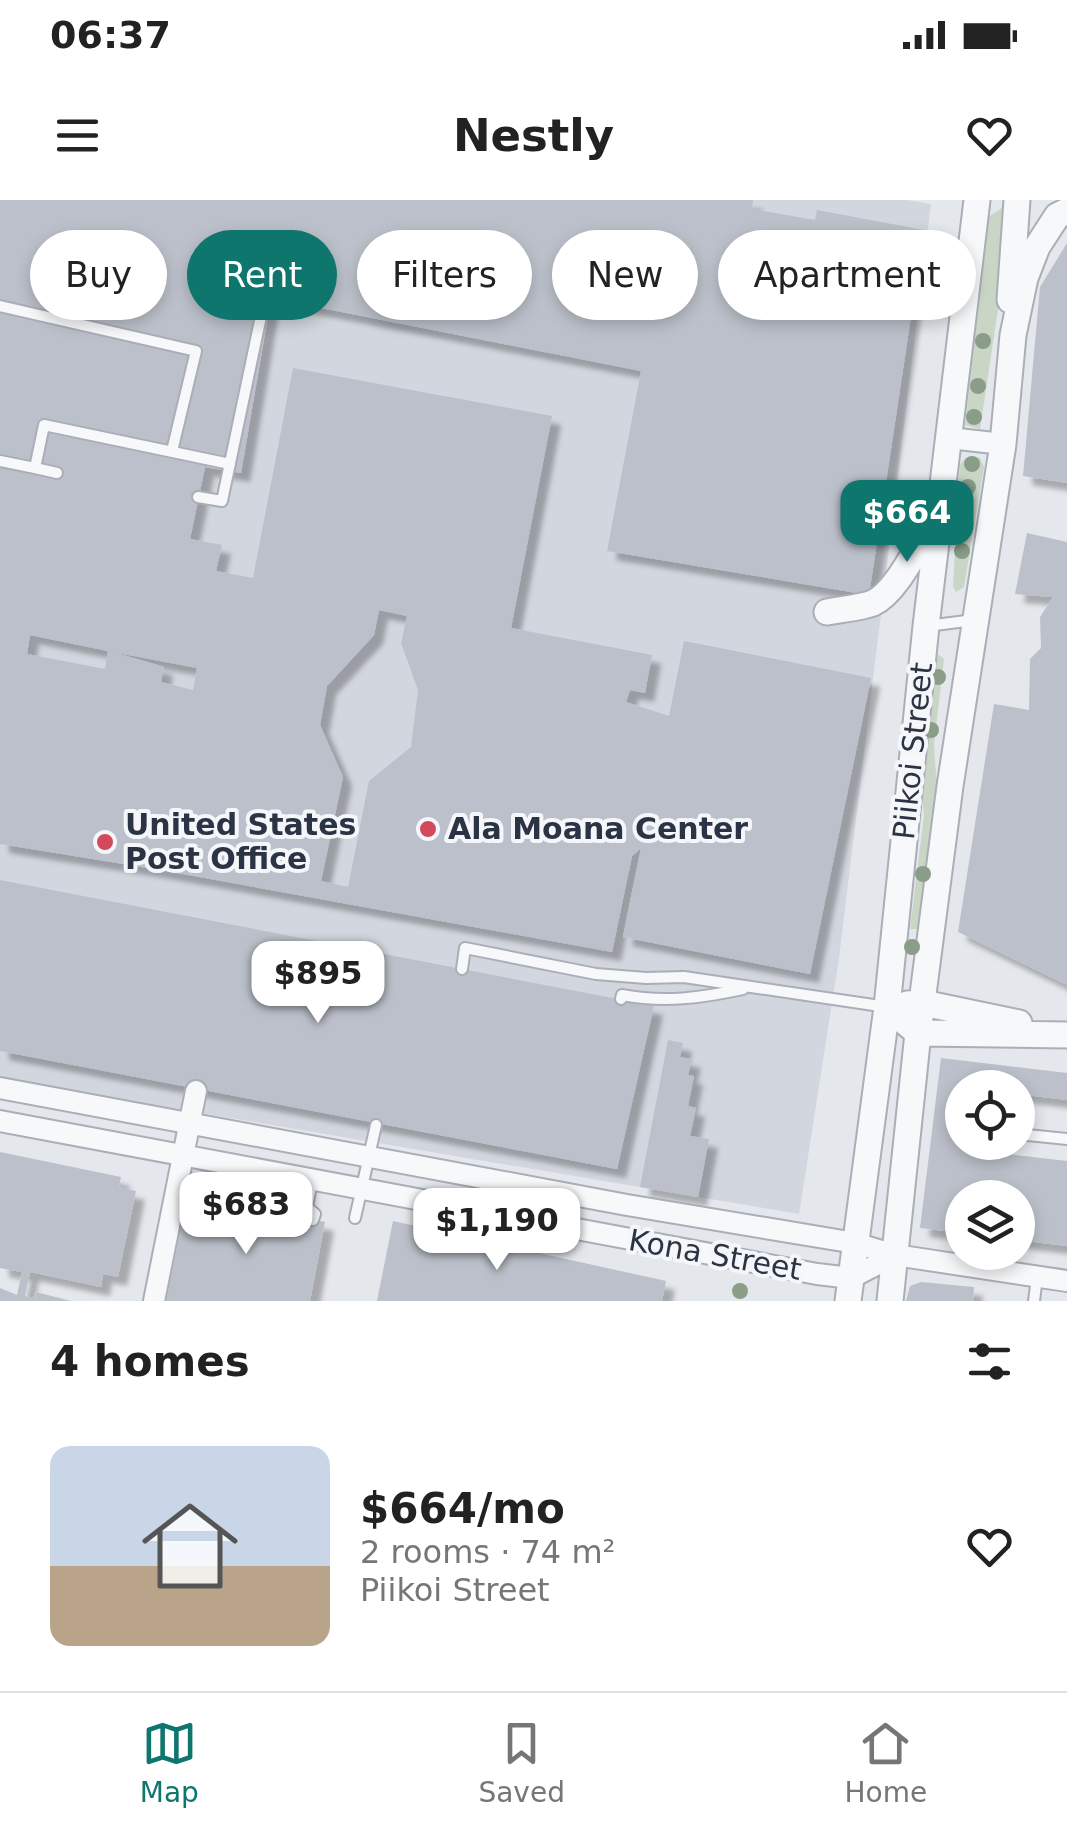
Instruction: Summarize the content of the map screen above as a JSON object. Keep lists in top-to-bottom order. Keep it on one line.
{"streets":{"street":["Piikoi Street","Kona Street"]},"crossings":[["Piikoi Street","Kona Street"]],"places":["Ala Moana Center","United States Post Office"],"page":{"status":"06:37","header":"Nestly","chip":["Buy","Rent","Filters","New","Apartment"],"price":["$664","$895","$683","$1,190"],"heading":"4 homes","list":[{"name":"$664/mo","note":"2 rooms · 74 m² · Piikoi Street"}],"tabs":["Map","Saved","Home"]}}
